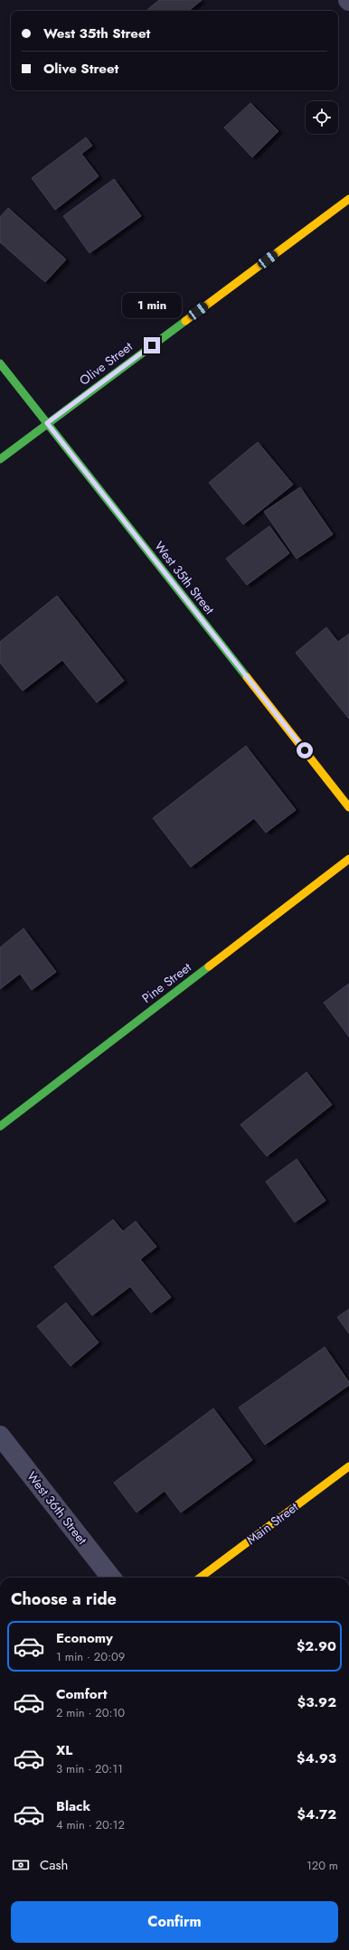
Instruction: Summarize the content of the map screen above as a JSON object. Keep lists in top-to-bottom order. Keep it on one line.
{"streets":{"street":["Olive Street","West 35th Street","Pine Street","West 36th Street","Main Street"]},"crossings":[["Olive Street","West 35th Street"]],"page":{"banner":["West 35th Street","Olive Street"],"bubble":"1 min","heading":"Choose a ride","list":[{"name":"Economy","note":"1 min · 20:09","value":"$2.90"},{"name":"Comfort","note":"2 min · 20:10","value":"$3.92"},{"name":"XL","note":"3 min · 20:11","value":"$4.93"},{"name":"Black","note":"4 min · 20:12","value":"$4.72"}],"pay":["Cash","120 m"],"buttons":"Confirm"}}
